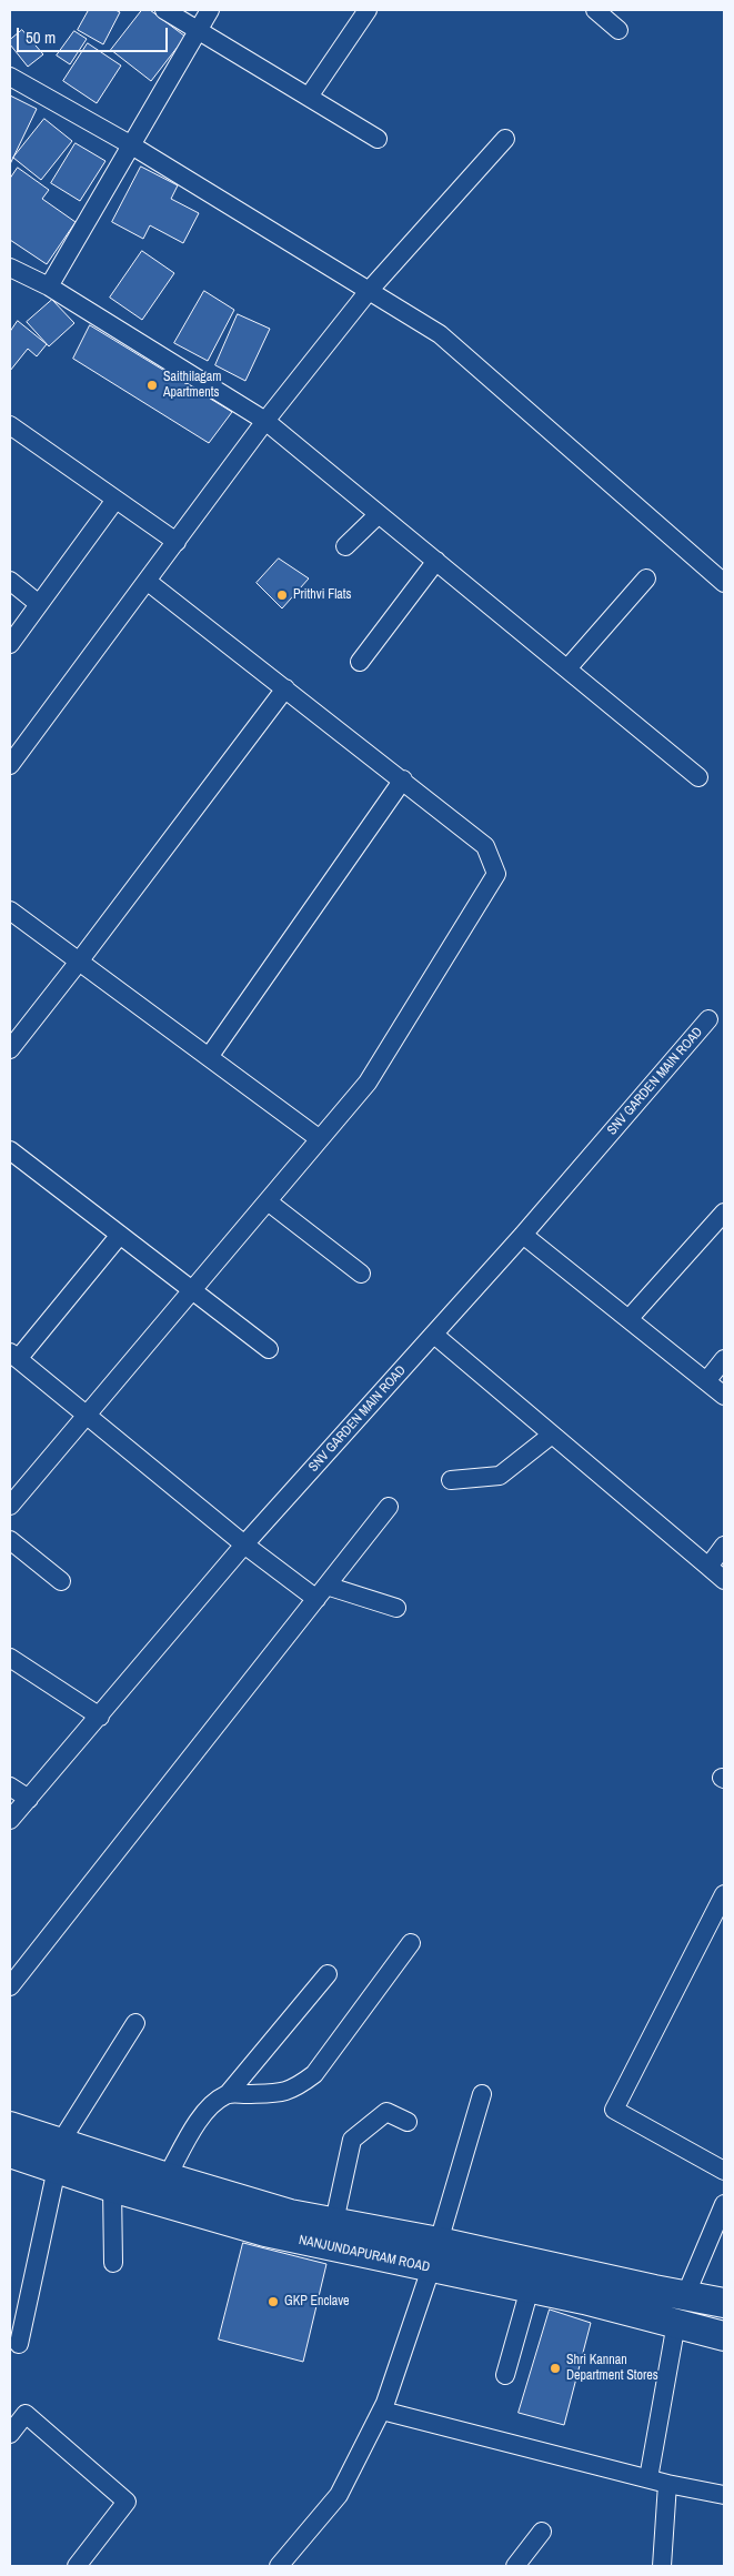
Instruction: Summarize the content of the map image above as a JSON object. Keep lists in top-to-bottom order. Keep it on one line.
{"streets":{"main road":["NANJUNDAPURAM ROAD"],"street":["SNV GARDEN MAIN ROAD"]},"places":["Saithilagam Apartments","Prithvi Flats","GKP Enclave","Shri Kannan Department Stores"],"scale_bar":"50 m"}
